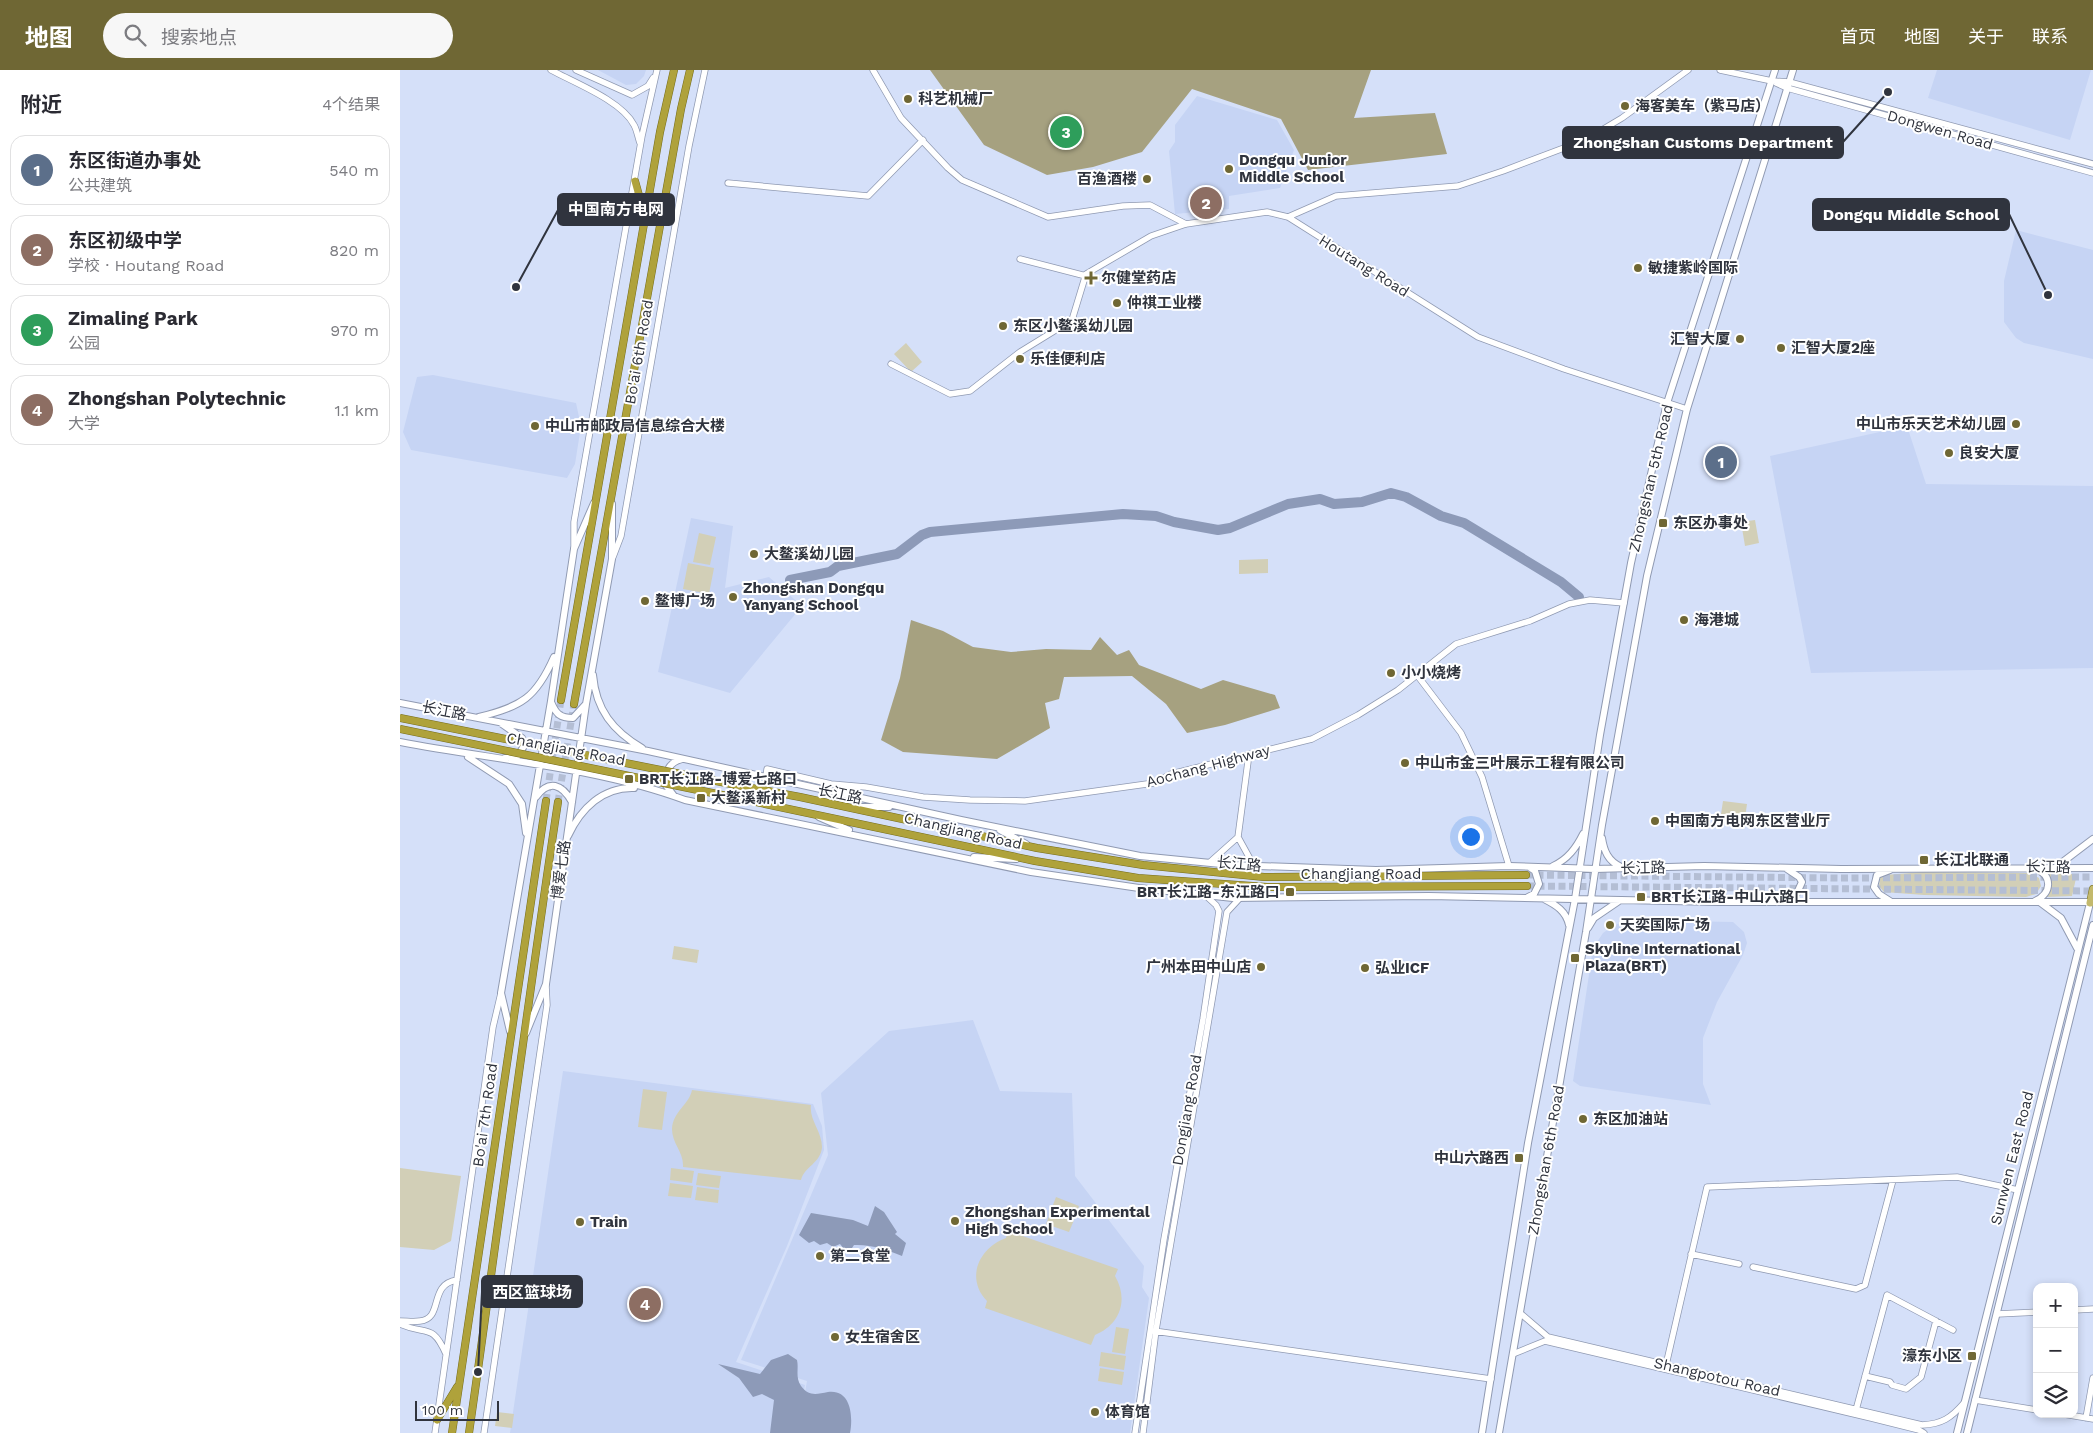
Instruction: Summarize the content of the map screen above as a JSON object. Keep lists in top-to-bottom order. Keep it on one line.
{"streets":{"highway":["Bo'ai 6th Road","Changjiang Road","Bo'ai 7th Road"],"main road":["Zhongshan 5th Road","长江路","博爱七路","Sunwen East Road","Zhongshan 6th Road"],"street":["Dongwen Road","Houtang Road","Aochang Highway","Dongjiang Road","Shangpotou Road"]},"crossings":[["Dongwen Road","Zhongshan 5th Road"],["Houtang Road","Zhongshan 5th Road"],["Bo'ai 6th Road","长江路"],["Bo'ai 6th Road","博爱七路"],["Zhongshan 5th Road","长江路"],["Zhongshan 5th Road","Aochang Highway"],["Zhongshan 5th Road","Zhongshan 6th Road"],["长江路","Aochang Highway"],["长江路","Dongjiang Road"],["长江路","Sunwen East Road"],["长江路","Zhongshan 6th Road"],["博爱七路","Bo'ai 7th Road"],["Zhongshan 6th Road","Shangpotou Road"]],"places":{"other":["Zhongshan Customs Department","科艺机械厂","海客美车（紫马店）","Dongqu Junior Middle School","百渔酒楼","敏捷紫岭国际","中国南方电网","Dongqu Middle School","仲祺工业楼","东区小鳌溪幼儿园","汇智大厦","汇智大厦2座","乐佳便利店","中山市乐天艺术幼儿园","中山市邮政局信息综合大楼","良安大厦","大鳌溪幼儿园","Zhongshan Dongqu Yanyang School","鳌博广场","海港城","小小烧烤","中山市金三叶展示工程有限公司","中国南方电网东区营业厅","天奕国际广场","广州本田中山店","弘业ICF","东区加油站","Zhongshan Experimental High School","Train","第二食堂","女生宿舍区","西区篮球场","体育馆"],"health":["尔健堂药店"],"transit":["东区办事处","BRT长江路-博爱七路口","大鳌溪新村","长江北联通","BRT长江路-东江路口","BRT长江路-中山六路口","Skyline International Plaza(BRT)","中山六路西","濠东小区"]},"scale_bar":"100 m","page":{"header":"地图","search":"搜索地点","nav":["首页","地图","关于","联系"],"heading":["附近","4个结果"],"pins":["3","2","1","4"],"list":[{"mark":"1","name":"东区街道办事处","note":"公共建筑","value":"540 m"},{"mark":"2","name":"东区初级中学","note":"学校 · Houtang Road","value":"820 m"},{"mark":"3","name":"Zimaling Park","note":"公园","value":"970 m"},{"mark":"4","name":"Zhongshan Polytechnic","note":"大学","value":"1.1 km"}],"map_buttons":["+","−"],"scale":"100 m"}}
